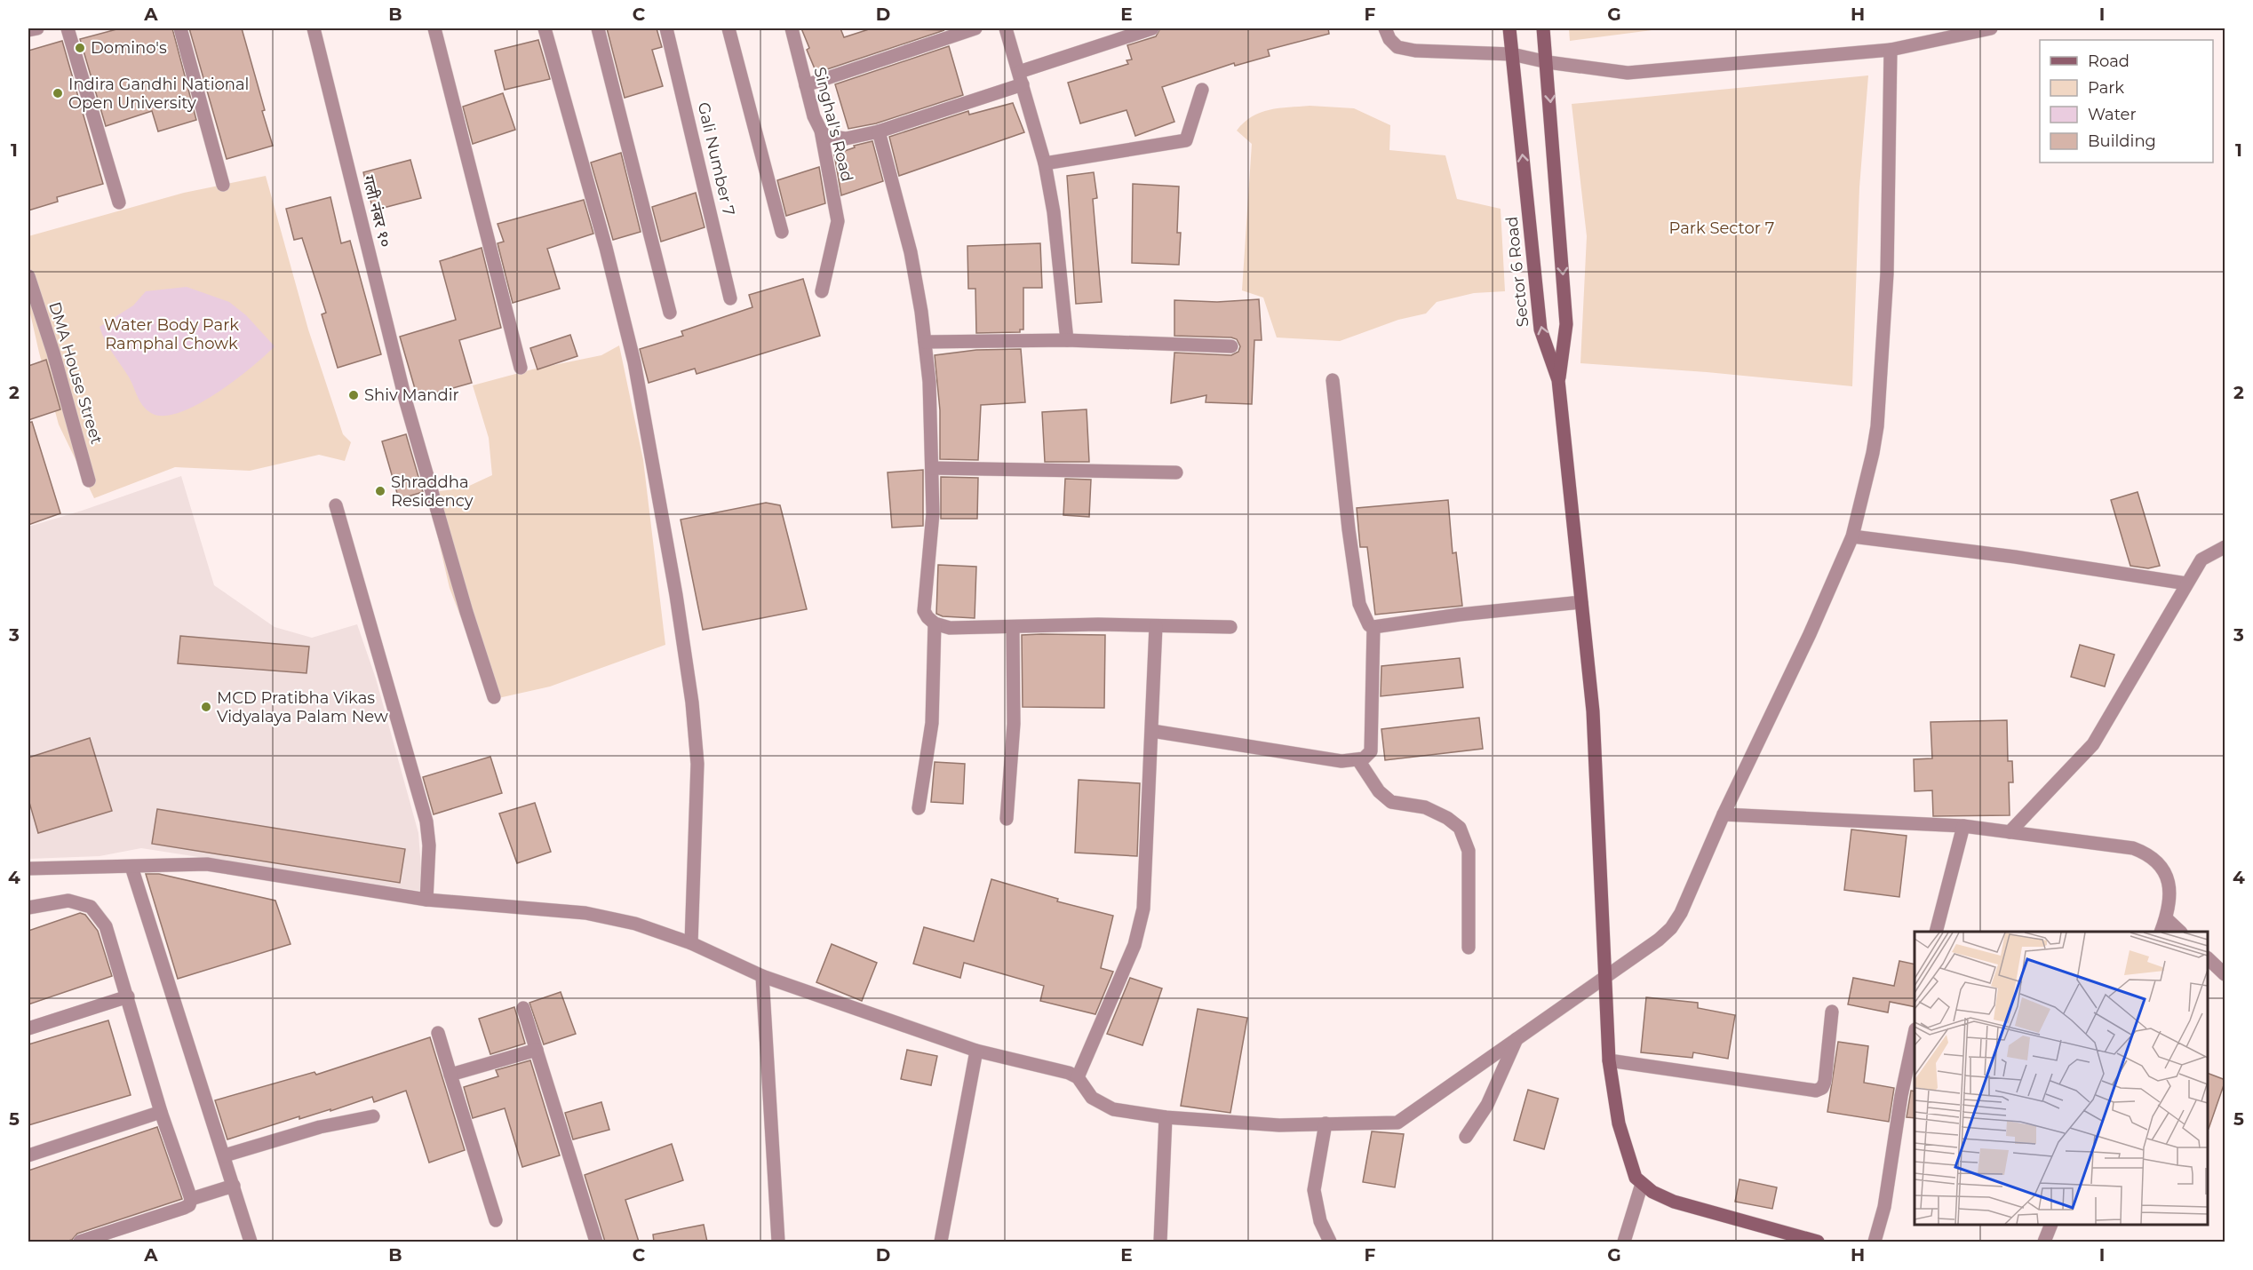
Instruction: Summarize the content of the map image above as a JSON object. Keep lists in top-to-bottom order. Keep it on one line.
{"streets":{"street":["Singhal's Road","Gali Number 7","गली नंबर १०","Sector 6 Road","DMA House Street"]},"parks":["Park Sector 7","Water Body Park Ramphal Chowk"],"places":["Domino's","Indira Gandhi National Open University","Shiv Mandir","Shraddha Residency","MCD Pratibha Vikas Vidyalaya Palam New"],"legend":["Road","Park","Water","Building"],"grid":{"columns":["A","B","C","D","E","F","G","H","I"],"rows":["1","2","3","4","5"]}}
